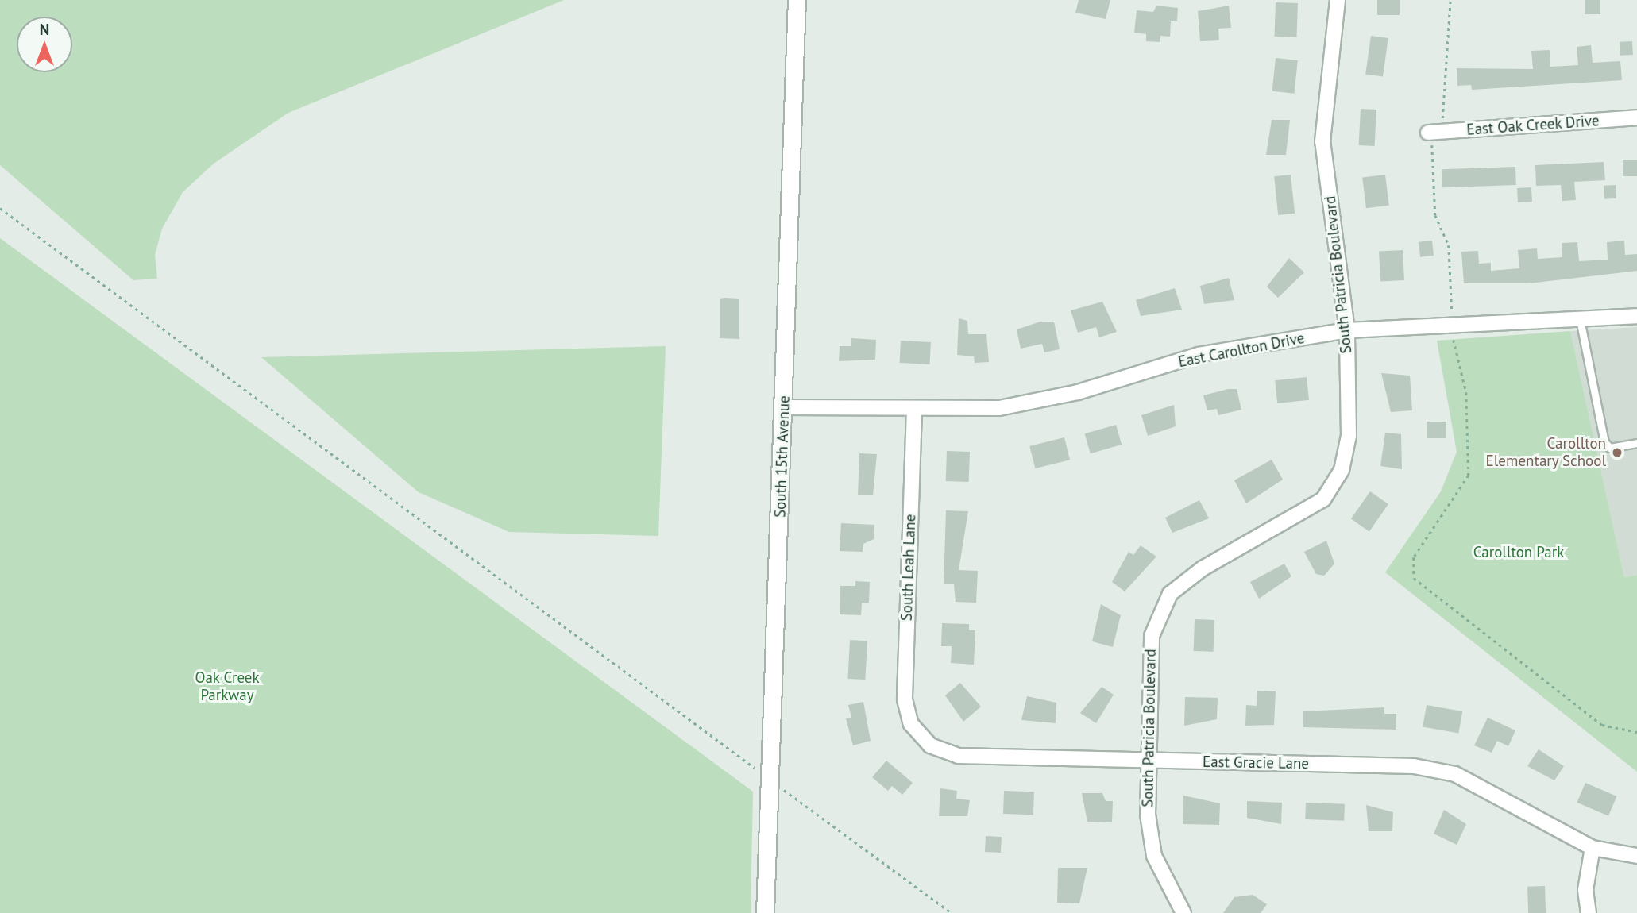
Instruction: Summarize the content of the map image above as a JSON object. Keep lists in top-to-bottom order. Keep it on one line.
{"streets":{"street":["East Oak Creek Drive","South Patricia Boulevard","East Carollton Drive","South 15th Avenue","South Leah Lane","East Gracie Lane"]},"crossings":[["South Patricia Boulevard","East Carollton Drive"],["South Patricia Boulevard","East Gracie Lane"],["East Carollton Drive","South 15th Avenue"],["East Carollton Drive","South Leah Lane"],["South Leah Lane","East Gracie Lane"]],"parks":["Carollton Park","Oak Creek Parkway"],"places":["Carollton Elementary School"],"north":"top"}
